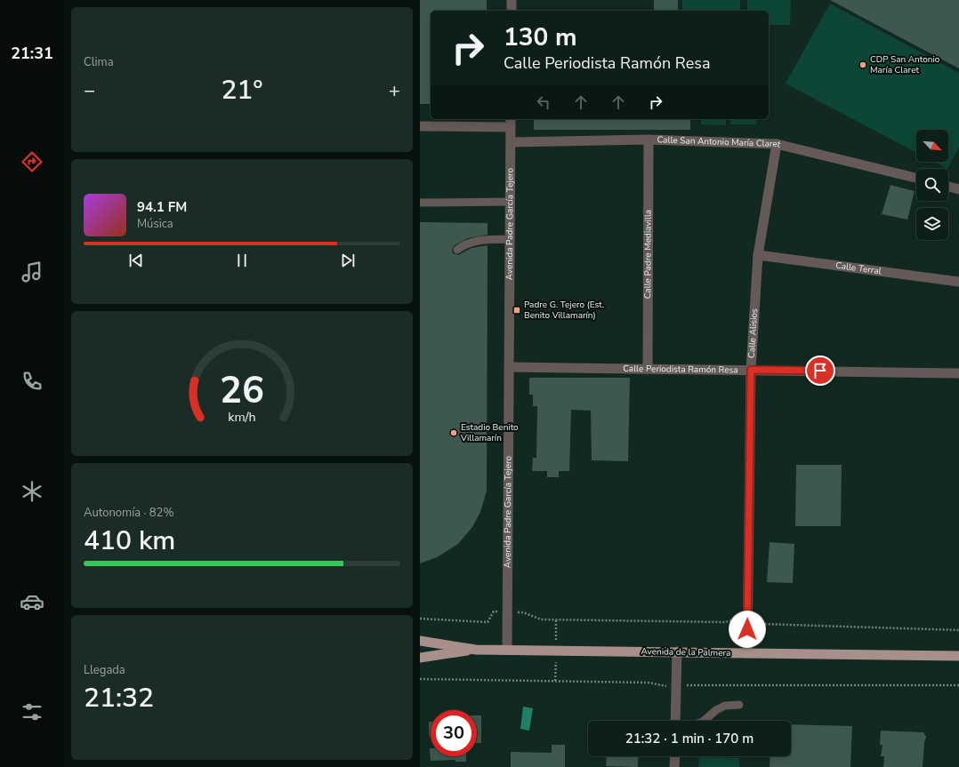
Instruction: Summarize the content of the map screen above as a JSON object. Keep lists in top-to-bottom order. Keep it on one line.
{"streets":{"main road":["Avenida de la Palmera"],"street":["Calle San Antonio María Claret","Avenida Padre García Tejero","Calle Padre Mediavilla","Calle Terral","Calle Alisios","Calle Periodista Ramón Resa"]},"crossings":[["Calle San Antonio María Claret","Avenida Padre García Tejero"],["Calle San Antonio María Claret","Calle Padre Mediavilla"],["Calle San Antonio María Claret","Calle Alisios"],["Avenida Padre García Tejero","Calle Periodista Ramón Resa"],["Avenida Padre García Tejero","Avenida de la Palmera"],["Calle Padre Mediavilla","Calle Periodista Ramón Resa"],["Calle Terral","Calle Alisios"],["Calle Alisios","Calle Periodista Ramón Resa"],["Calle Alisios","Avenida de la Palmera"]],"places":{"other":["CDP San Antonio María Claret","Estadio Benito Villamarín"],"transit":["Padre G. Tejero (Est. Benito Villamarín)"]},"north":"bottom right","page":{"tabs":"21:31","tile":["Clima",["Autonomía · 82%","410 km"],["Llegada","21:32"]],"turn":["130 m","Calle Periodista Ramón Resa"],"heat":["−","21°","+"],"song":["94.1 FM","Música"],"limit":"30","trip":"21:32 · 1 min · 170 m","gauge":["26","km/h"]}}
